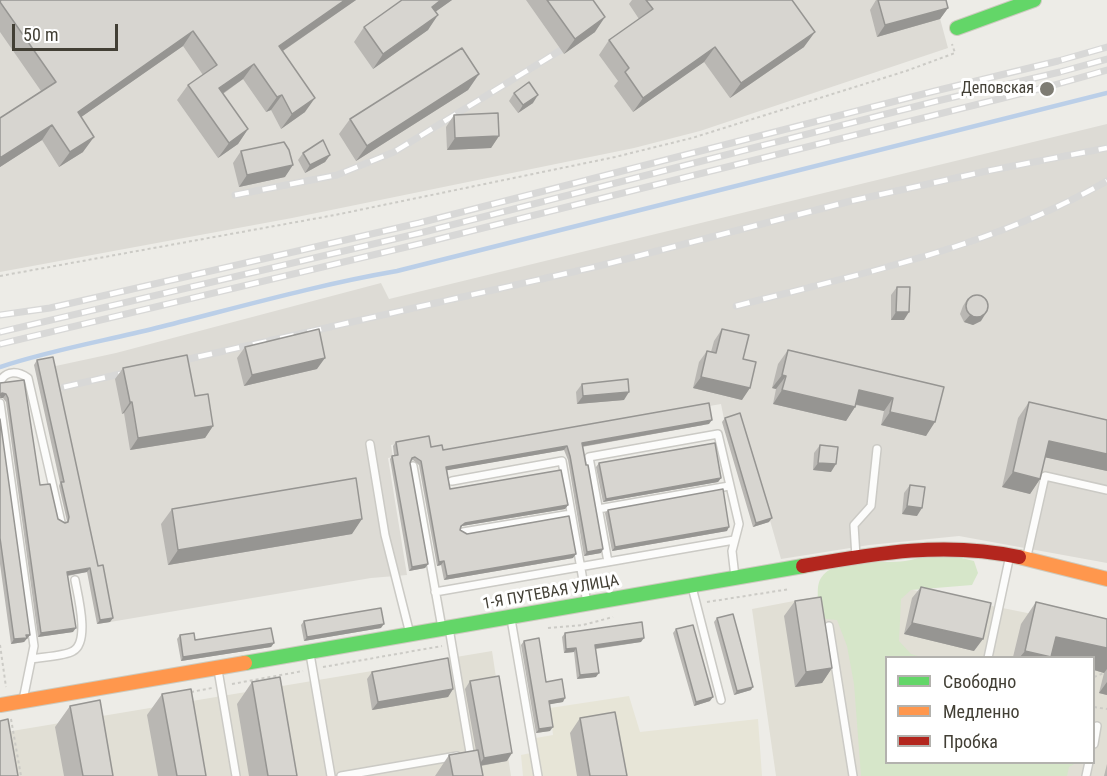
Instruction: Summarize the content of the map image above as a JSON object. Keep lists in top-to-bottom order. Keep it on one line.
{"streets":{"street":["1-Я ПУТЕВАЯ УЛИЦА"]},"places":["Деповская"],"legend":["Свободно","Медленно","Пробка"],"scale_bar":"50 m"}
